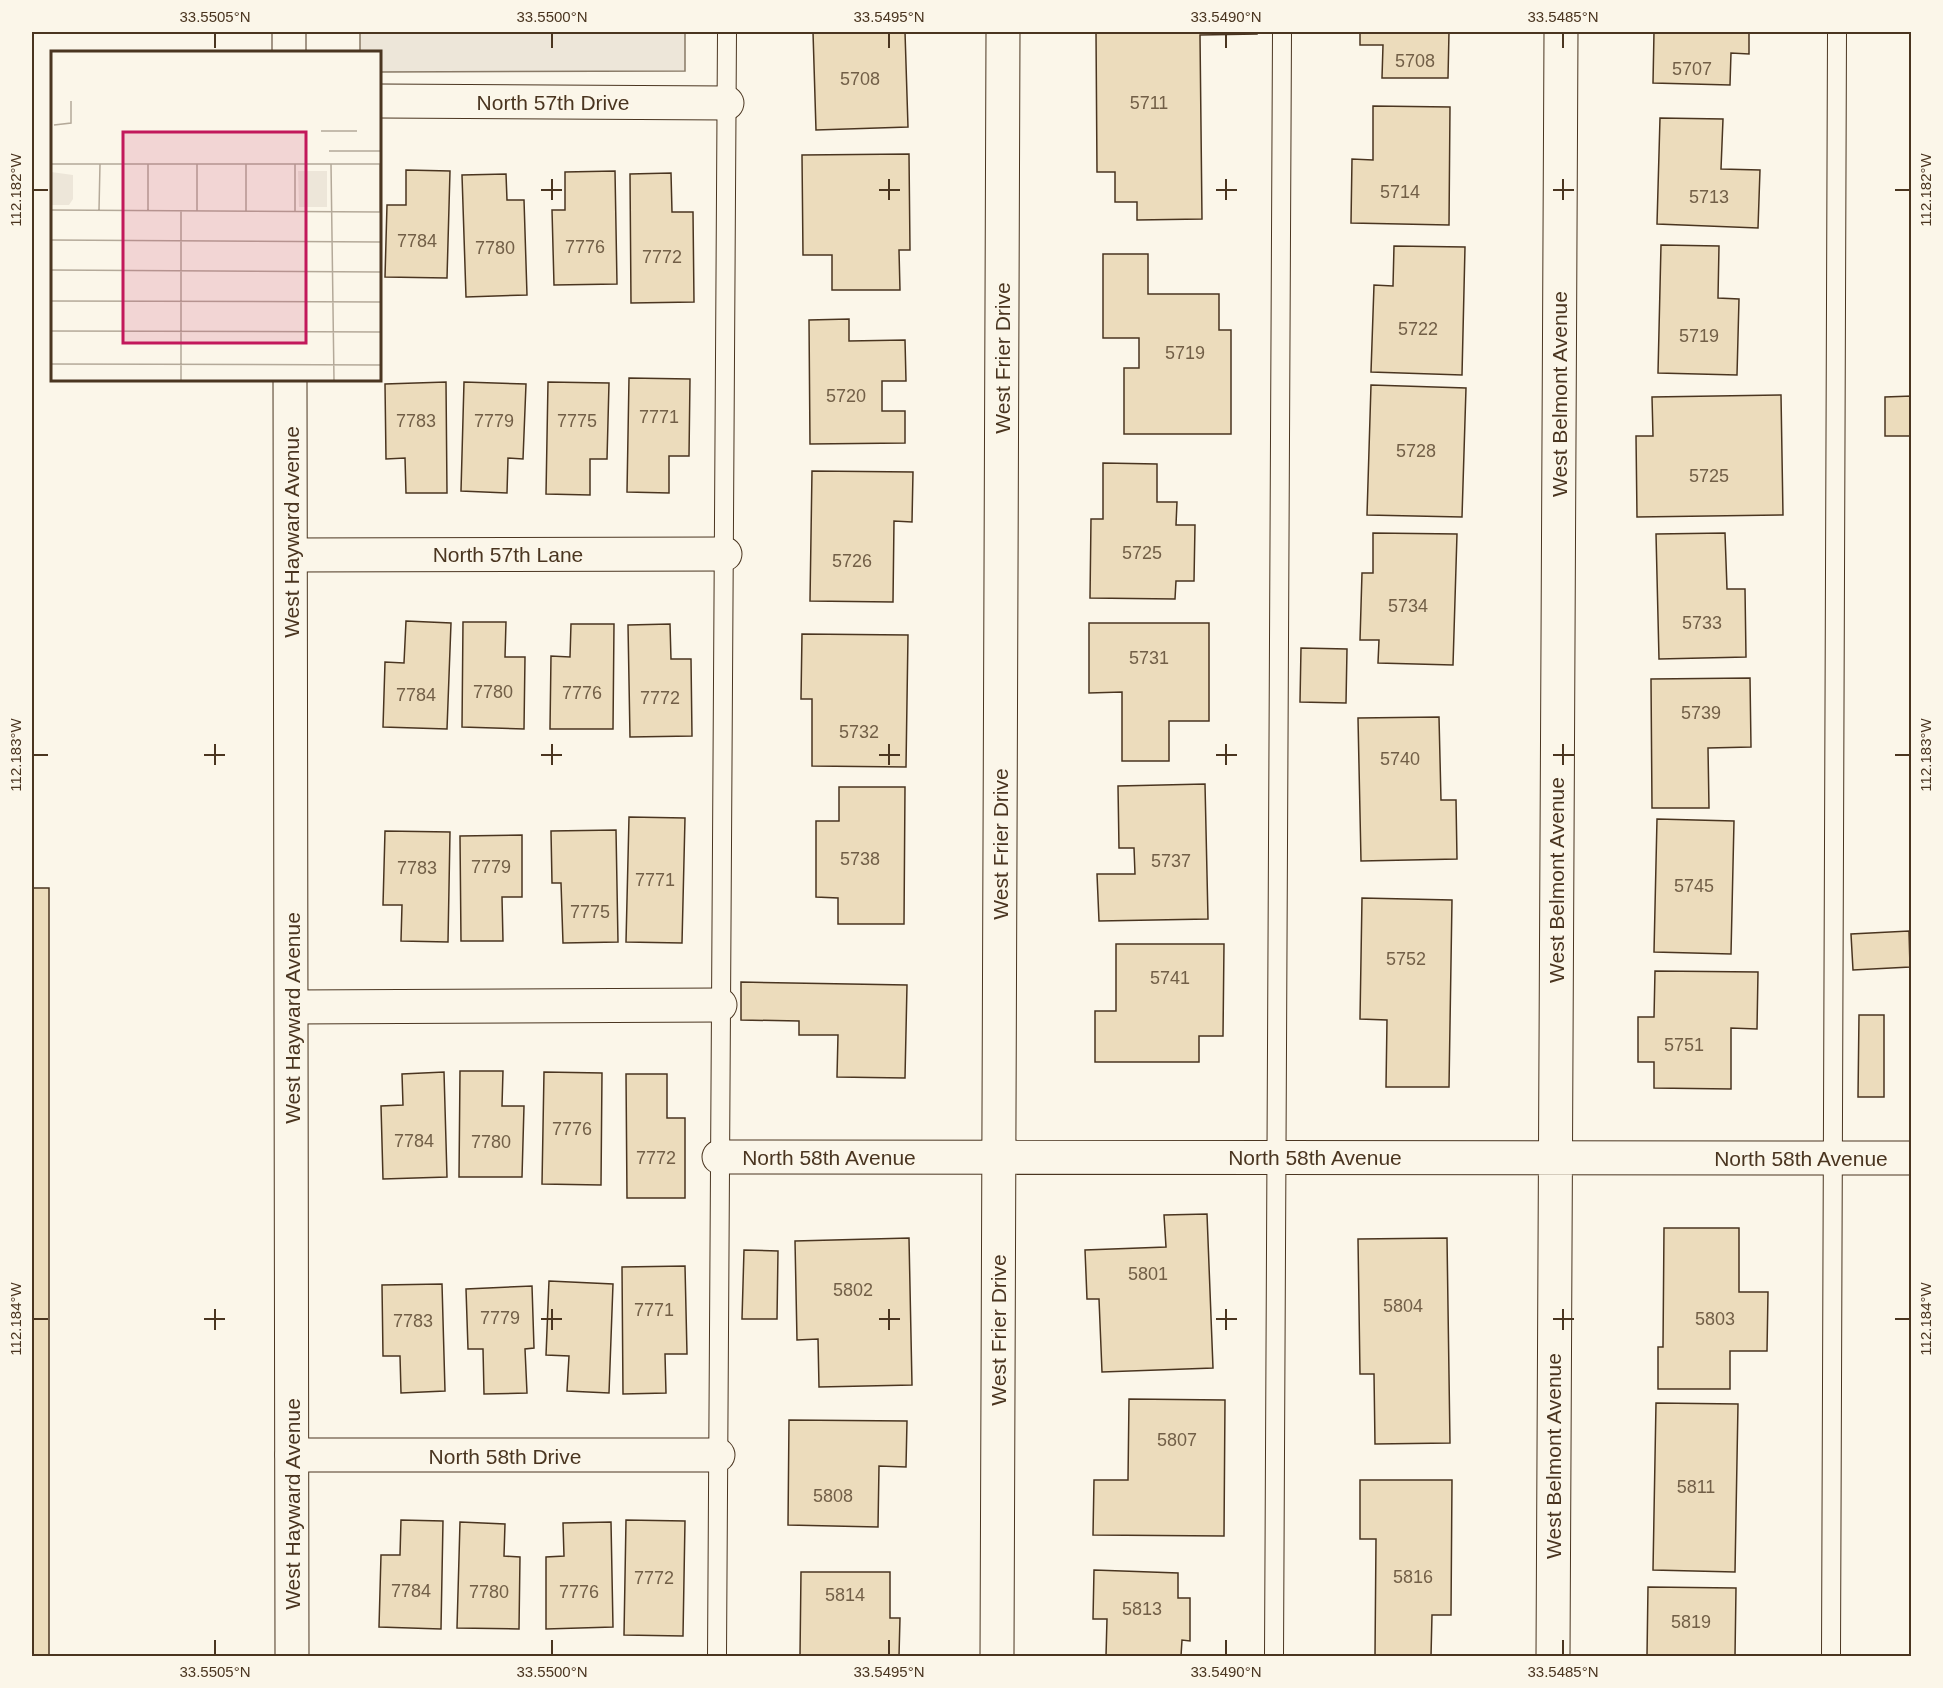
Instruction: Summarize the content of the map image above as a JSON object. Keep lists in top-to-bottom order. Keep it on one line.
{"streets":{"street":["North 57th Drive","West Frier Drive","West Belmont Avenue","West Hayward Avenue","North 57th Lane","North 58th Avenue","North 58th Drive"]},"crossings":[["West Frier Drive","North 58th Avenue"],["West Belmont Avenue","North 58th Avenue"],["West Hayward Avenue","North 57th Lane"],["West Hayward Avenue","North 58th Drive"]],"house_numbers":["5708","5707","5708","5711","5714","5713","7784","7776","7780","7772","5722","5719","5719","5720","7771","7783","7779","7775","5728","5725","5725","5726","5734","5733","5731","7780","7776","7784","7772","5739","5732","5740","5738","5737","7779","7783","7771","5745","7775","5752","5741","5751","7776","7784","7780","7772","5801","5802","5804","7771","7779","5803","7783","5807","5811","5808","5816","7772","7784","7780","7776","5814","5813","5819"],"coordinates":["33.5505°N","33.5500°N","33.5495°N","33.5490°N","33.5485°N","112.182°W","112.183°W","112.184°W"]}
